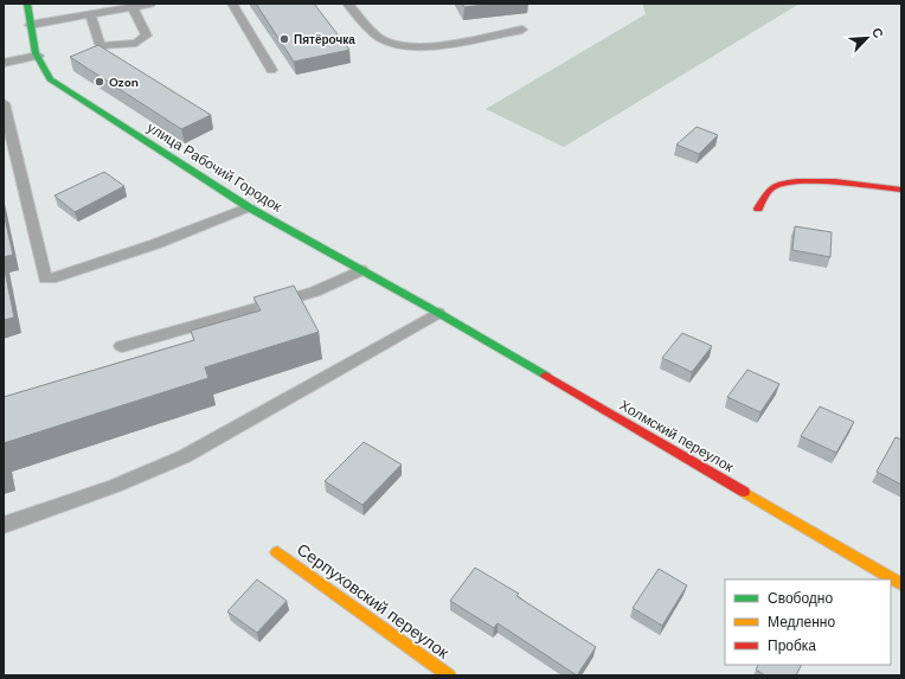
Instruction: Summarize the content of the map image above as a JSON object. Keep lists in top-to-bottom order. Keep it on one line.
{"streets":{"street":["улица Рабочий Городок","Холмский переулок","Серпуховский переулок"]},"crossings":[["улица Рабочий Городок","Холмский переулок"]],"places":["Пятёрочка","Ozon"],"legend":["Свободно","Медленно","Пробка"],"north":"top right"}
